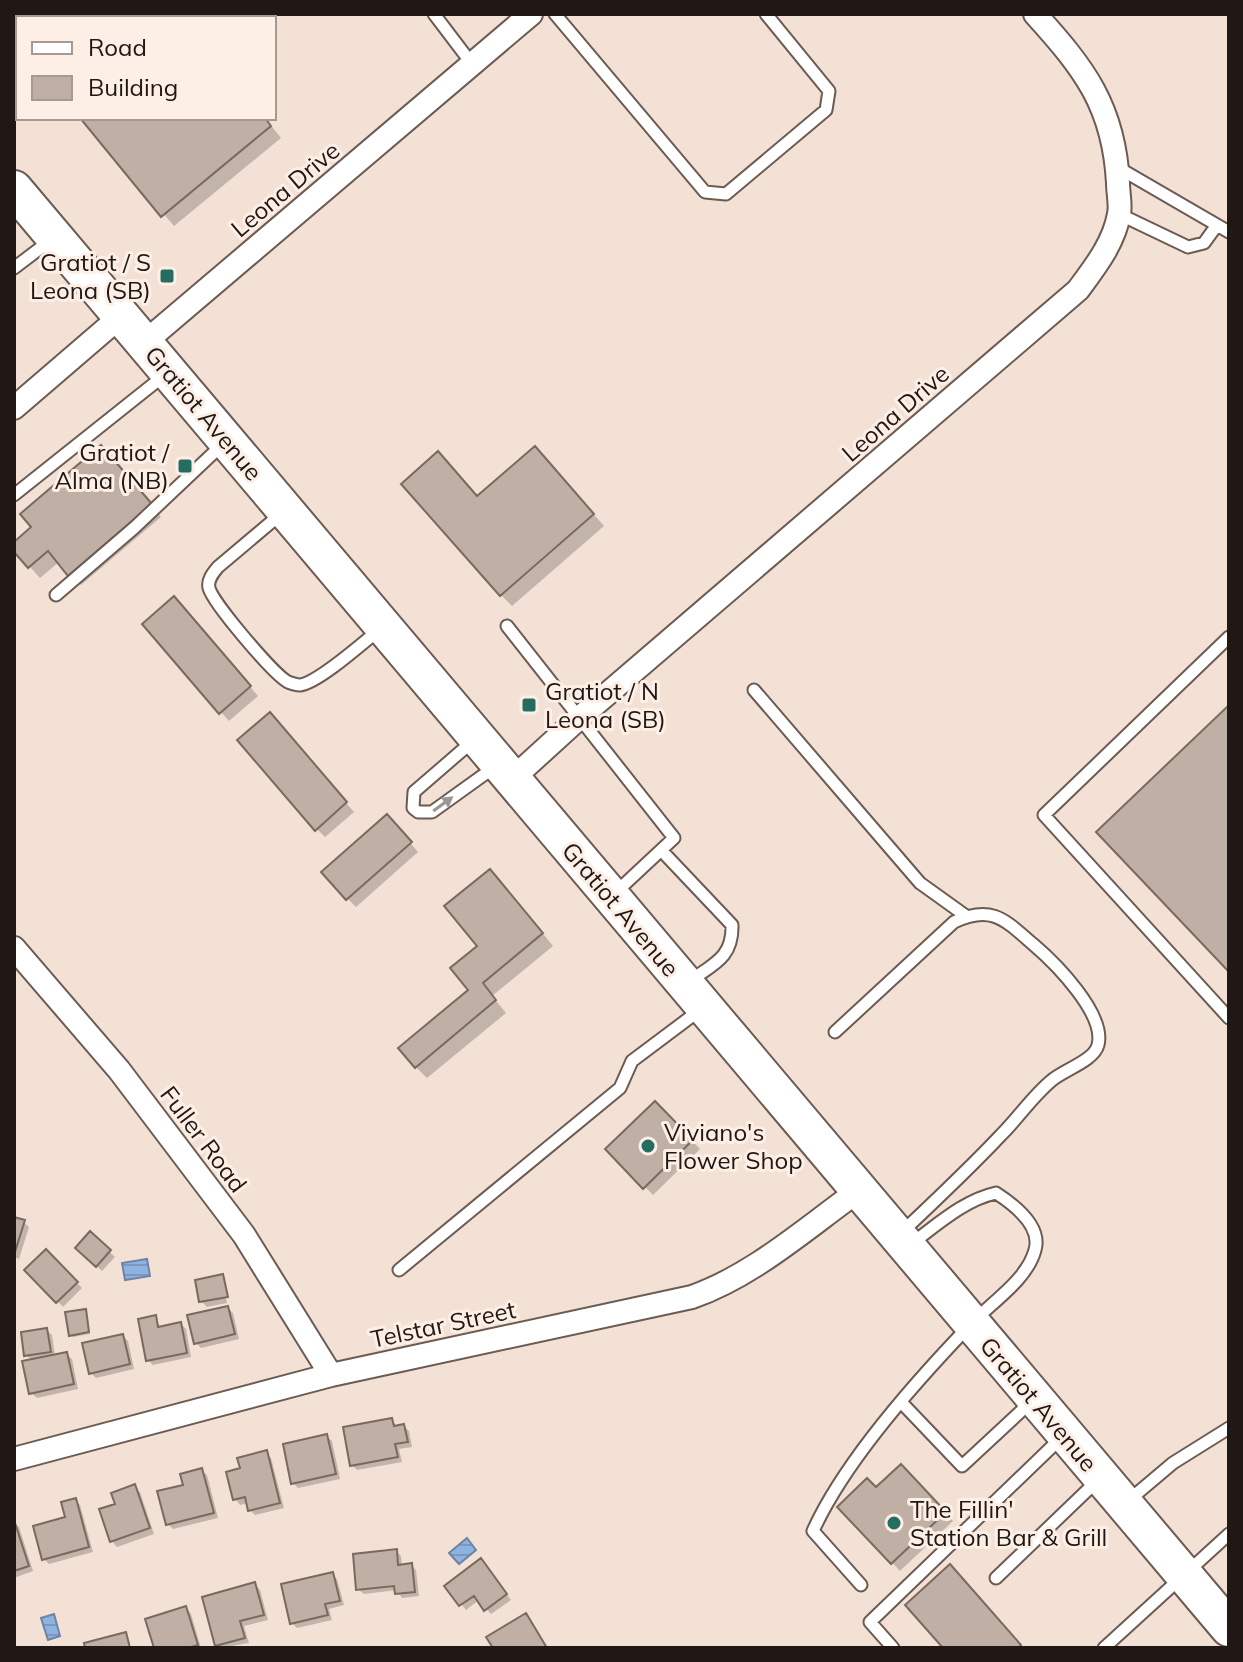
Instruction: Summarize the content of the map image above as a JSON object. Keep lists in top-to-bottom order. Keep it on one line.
{"streets":{"main road":["Gratiot Avenue"],"street":["Leona Drive","Fuller Road","Telstar Street"]},"crossings":[["Leona Drive","Gratiot Avenue"],["Gratiot Avenue","Telstar Street"],["Fuller Road","Telstar Street"]],"places":{"transit":["Gratiot / S Leona (SB)","Gratiot / Alma (NB)","Gratiot / N Leona (SB)"],"other":["Viviano's Flower Shop","The Fillin' Station Bar & Grill"]},"legend":["Road","Building"]}
